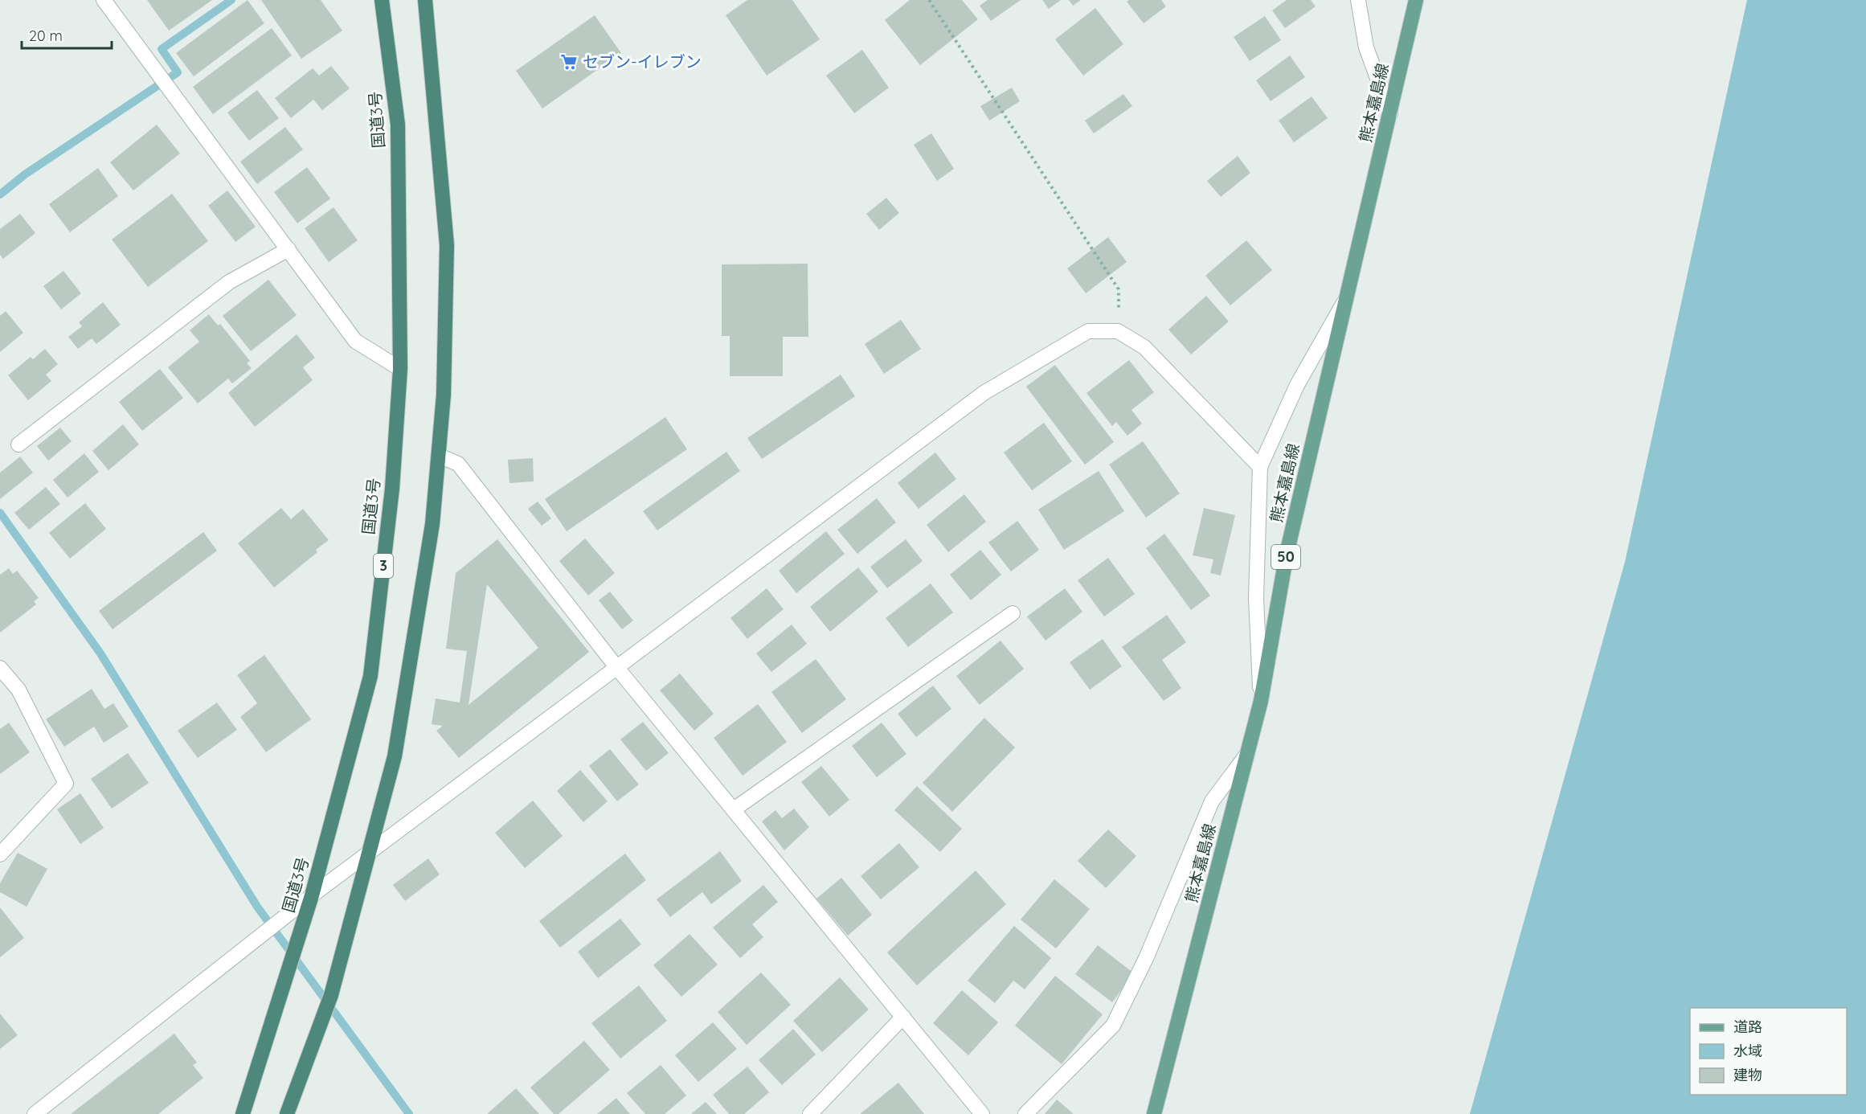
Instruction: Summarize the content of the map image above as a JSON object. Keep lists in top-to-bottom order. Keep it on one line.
{"streets":{"highway":["国道3号","3"],"main road":["熊本嘉島線","50"]},"places":{"supermarket":["セブン-イレブン"]},"legend":["道路","水域","建物"],"scale_bar":"20 m"}
